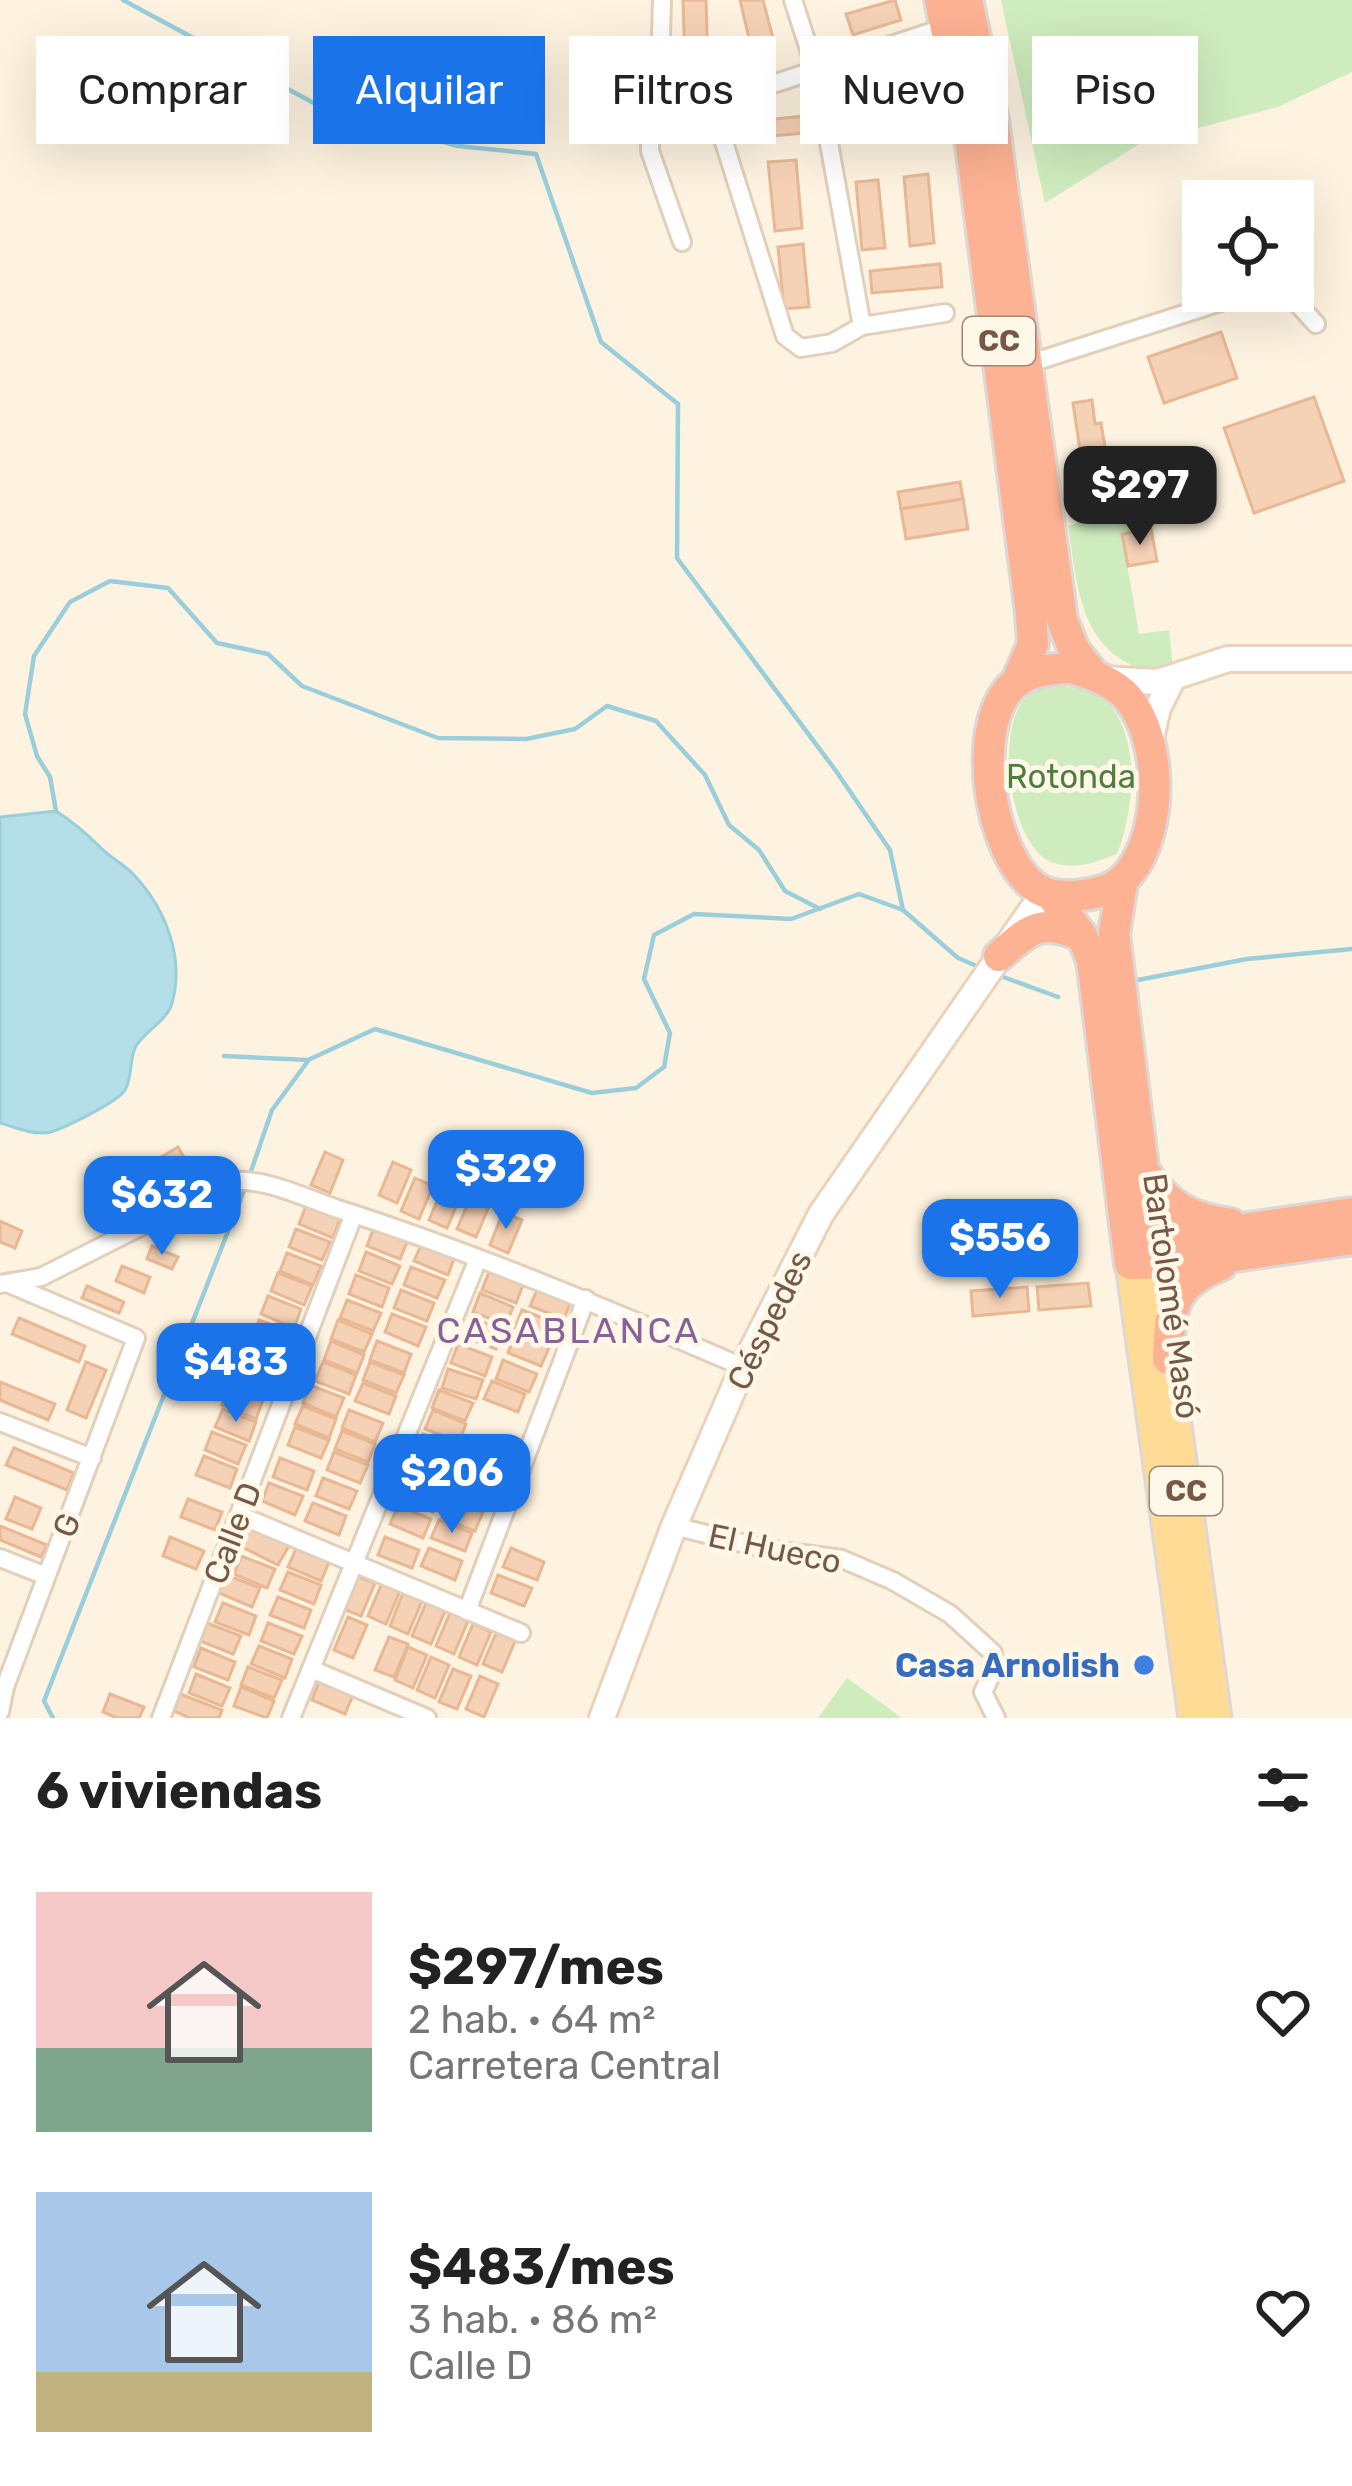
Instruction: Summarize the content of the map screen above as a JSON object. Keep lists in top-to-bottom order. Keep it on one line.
{"streets":{"highway":["CC","Bartolomé Masó"],"street":["Céspedes","G","Calle D","El Hueco"]},"crossings":[["CC","Bartolomé Masó"],["CC","Céspedes"],["Bartolomé Masó","Céspedes"],["Céspedes","El Hueco"]],"districts":["CASABLANCA"],"parks":["Rotonda"],"places":["Casa Arnolish"],"page":{"chip":["Comprar","Alquilar","Filtros","Nuevo","Piso"],"price":["$297","$329","$632","$556","$483","$206"],"heading":"6 viviendas","list":[{"name":"$297/mes","note":"2 hab. · 64 m² · Carretera Central"},{"name":"$483/mes","note":"3 hab. · 86 m² · Calle D"}]}}
